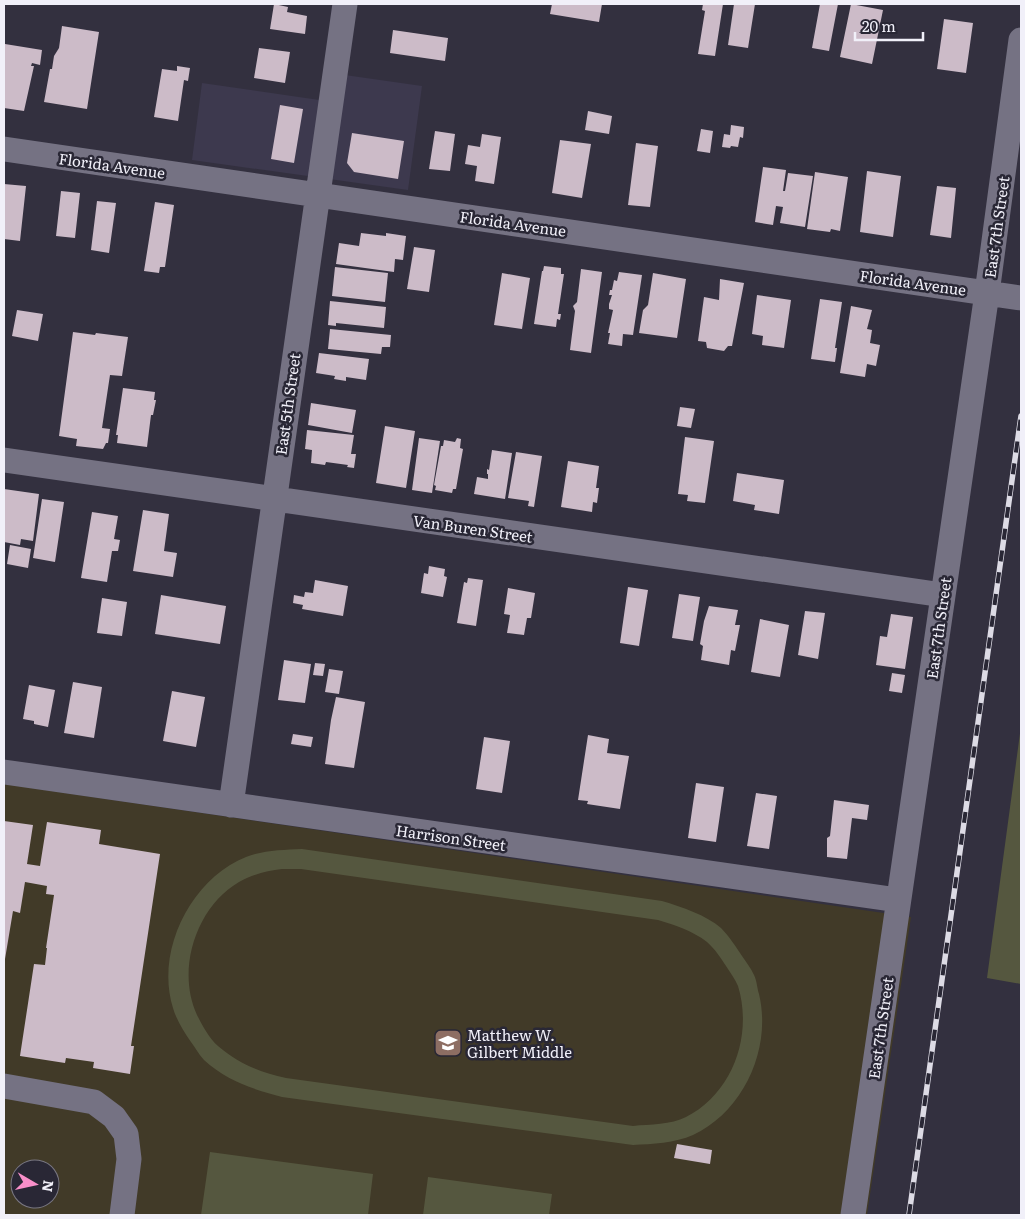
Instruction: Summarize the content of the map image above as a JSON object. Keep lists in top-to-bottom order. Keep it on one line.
{"streets":{"street":["Florida Avenue","East 7th Street","East 5th Street","Van Buren Street","Harrison Street"]},"crossings":[["Florida Avenue","East 7th Street"],["Florida Avenue","East 5th Street"],["East 7th Street","Van Buren Street"],["East 7th Street","Harrison Street"],["East 5th Street","Van Buren Street"],["East 5th Street","Harrison Street"]],"places":{"school or university":["Matthew W. Gilbert Middle"]},"scale_bar":"20 m","north":"right"}
